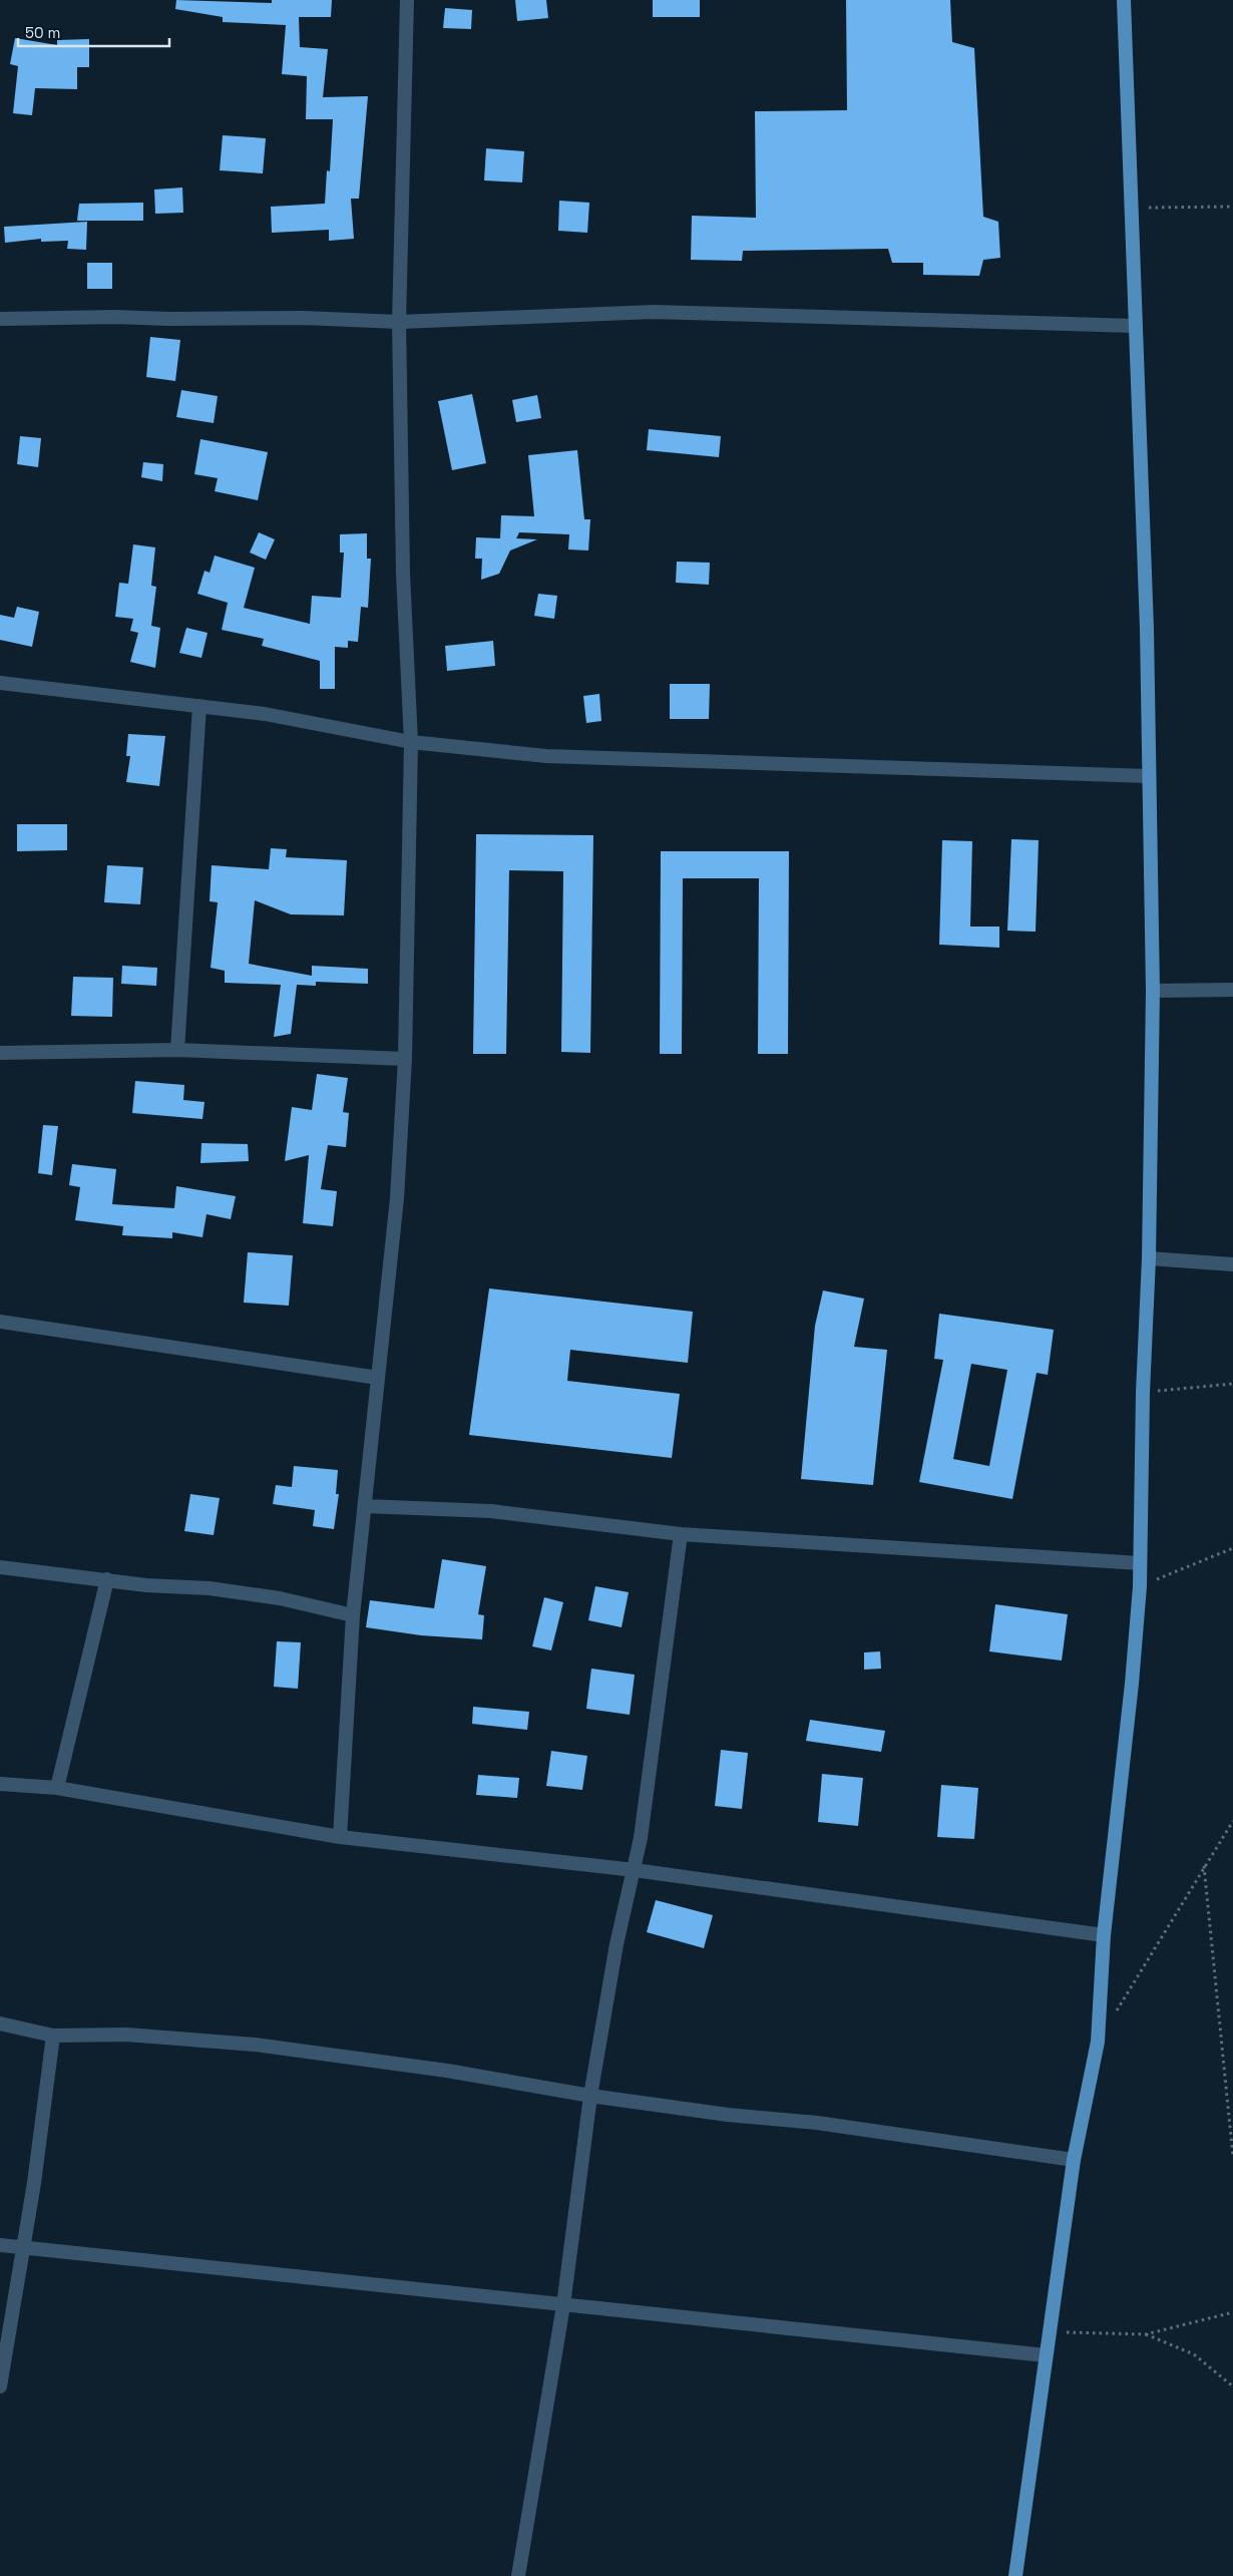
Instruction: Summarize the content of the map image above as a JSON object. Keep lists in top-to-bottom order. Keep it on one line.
{"scale_bar":"50 m"}
